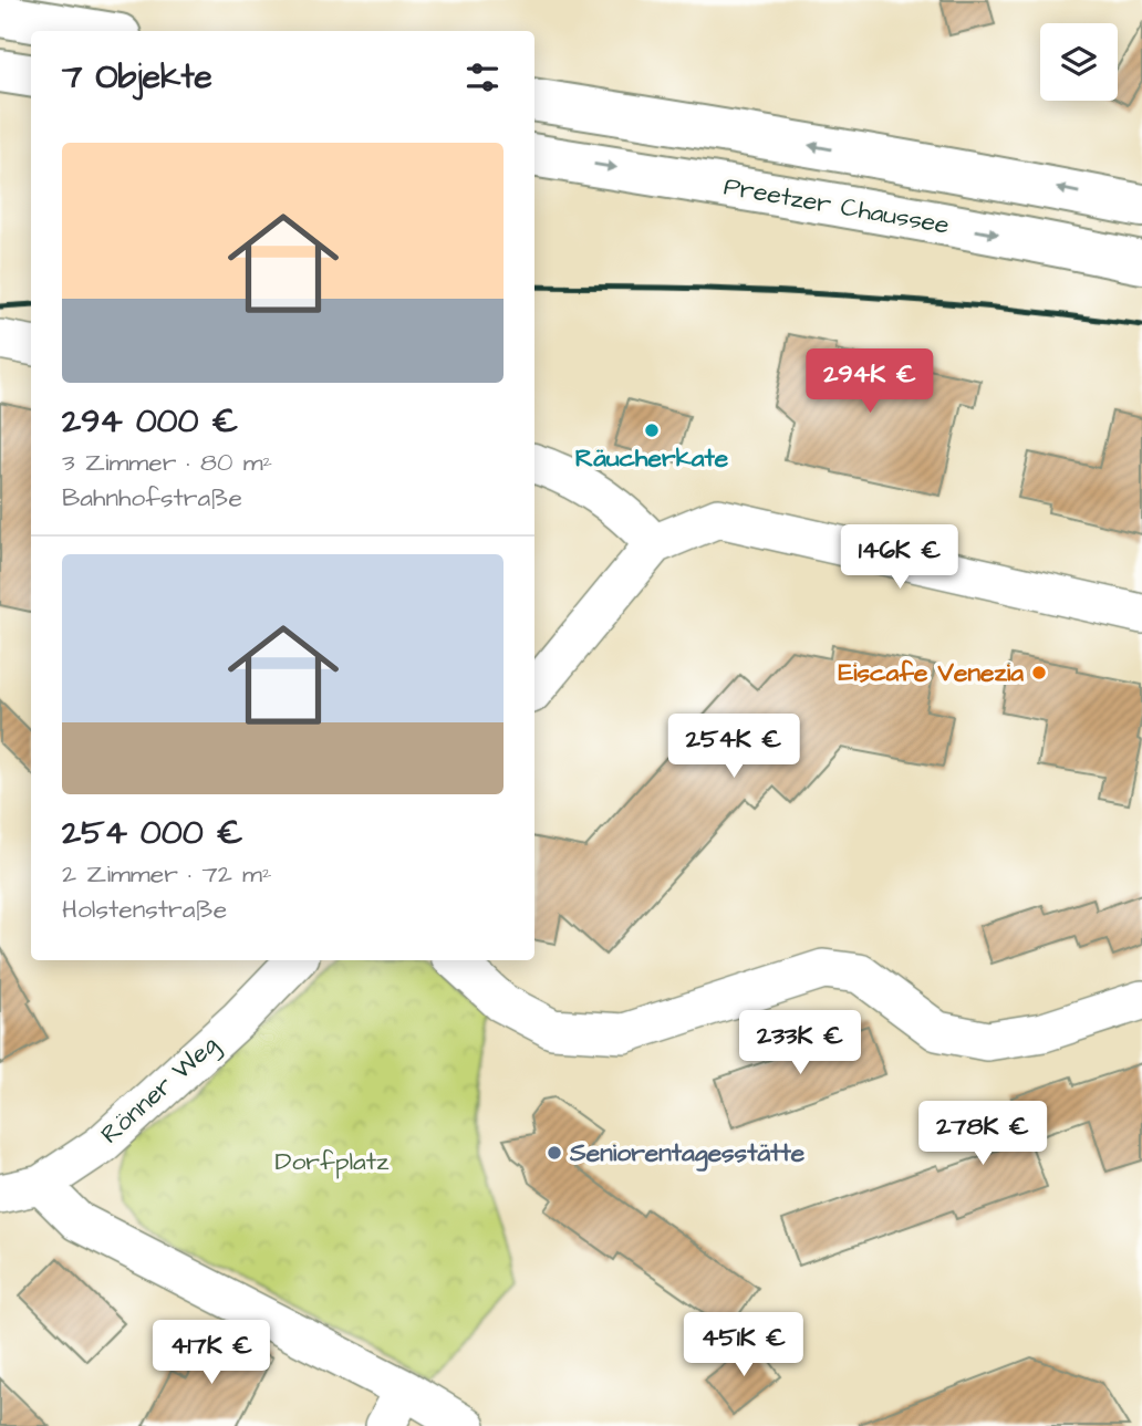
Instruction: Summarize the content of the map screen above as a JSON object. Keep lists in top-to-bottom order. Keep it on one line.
{"streets":{"highway":["Preetzer Chaussee"],"street":["Rönner Weg"]},"parks":["Dorfplatz"],"places":["Räucherkate","Eiscafe Venezia","Seniorentagesstätte"],"page":{"heading":"7 Objekte","list":[{"name":"294 000 €","note":"3 Zimmer · 80 m² · Bahnhofstraße"},{"name":"254 000 €","note":"2 Zimmer · 72 m² · Holstenstraße"}],"price":["294K €","146K €","254K €","233K €","278K €","451K €","417K €"]}}
